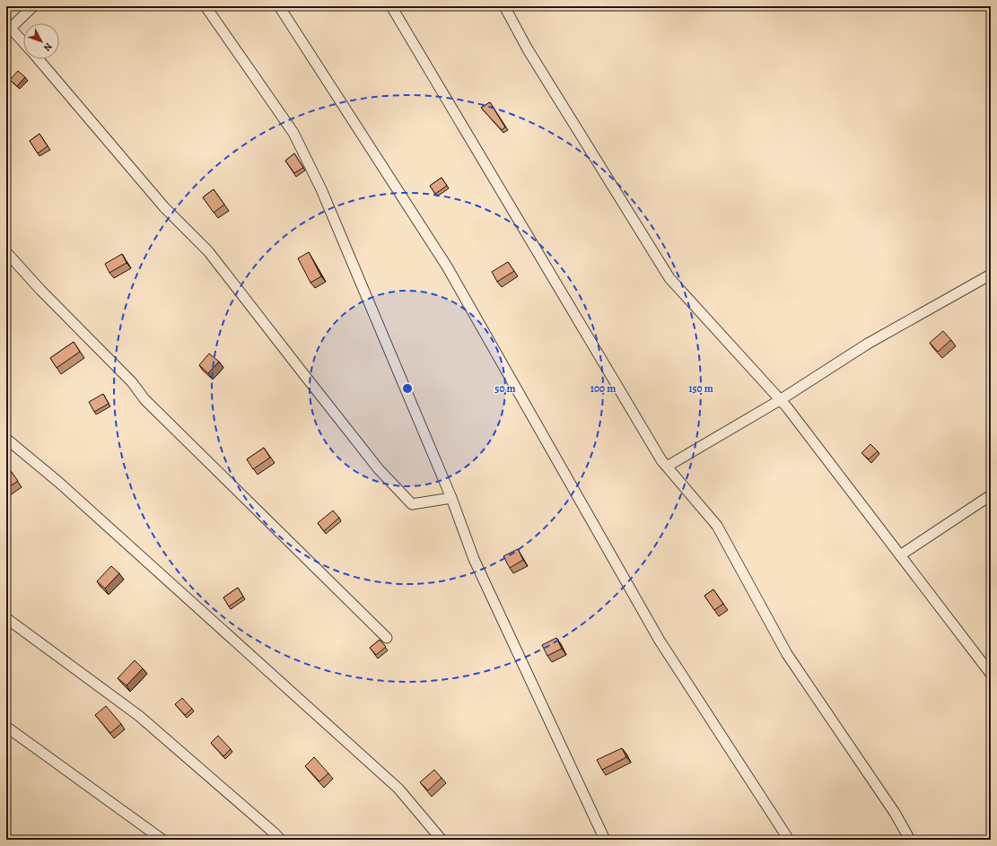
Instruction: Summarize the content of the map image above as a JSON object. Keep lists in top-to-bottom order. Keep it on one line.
{"north":"bottom right","rings":["50 m","100 m","150 m"]}
